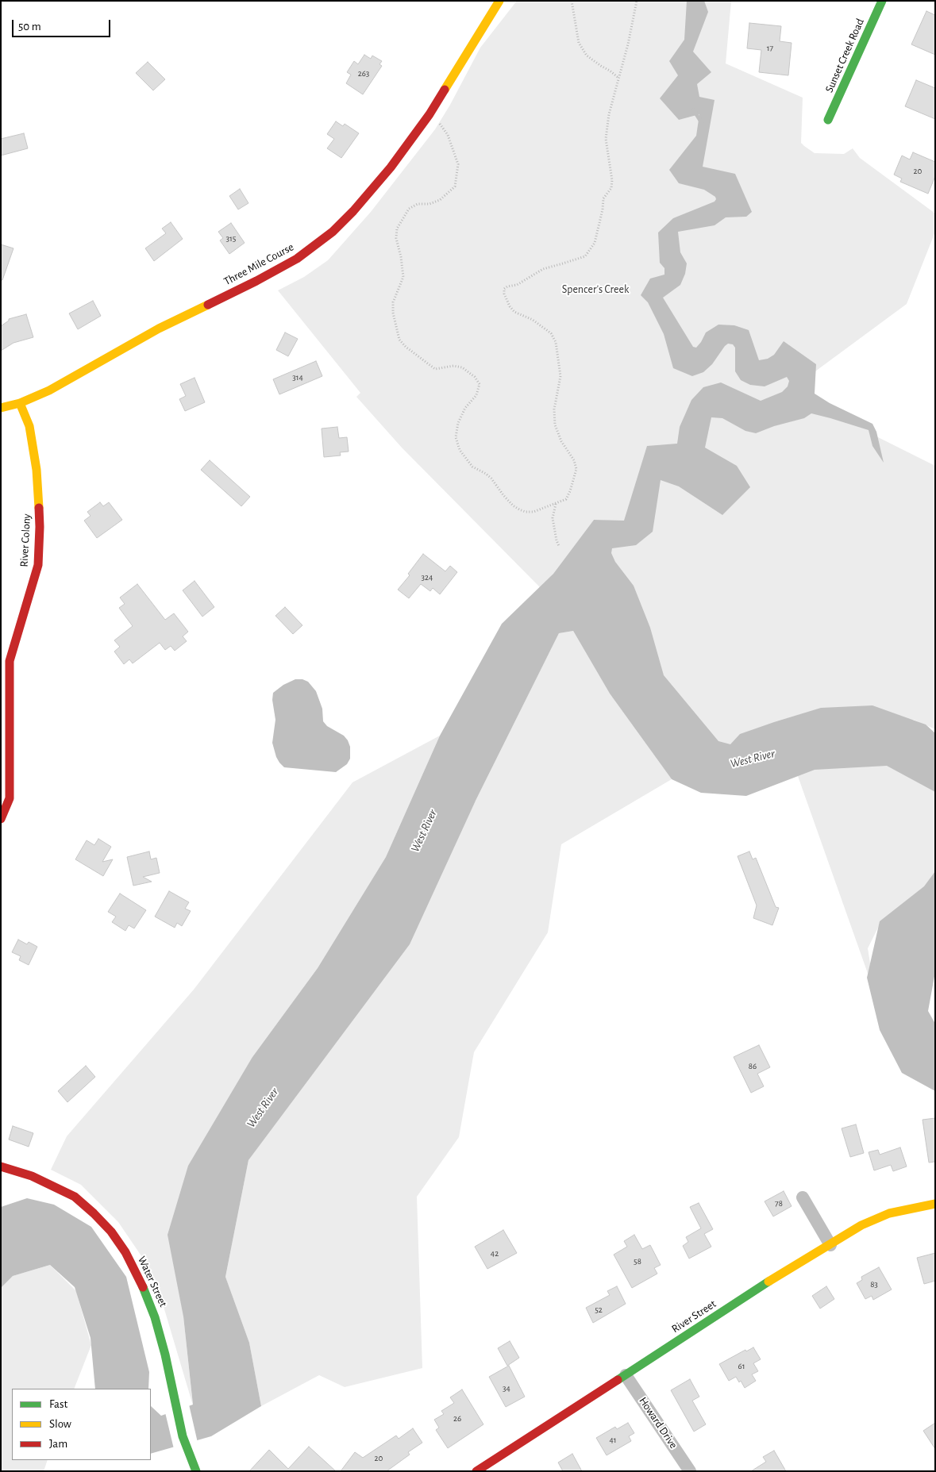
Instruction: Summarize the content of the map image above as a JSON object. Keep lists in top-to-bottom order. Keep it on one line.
{"streets":{"street":["Sunset Creek Road","Three Mile Course","River Colony","Water Street","River Street","Howard Drive"]},"crossings":[["Three Mile Course","River Colony"],["River Street","Howard Drive"]],"water":["West River"],"parks":["Spencer's Creek"],"house_numbers":["17","263","20","315","314","324","86","78","42","58","83","52","61","34","26","41","20"],"legend":["Fast","Slow","Jam"],"scale_bar":"50 m"}
